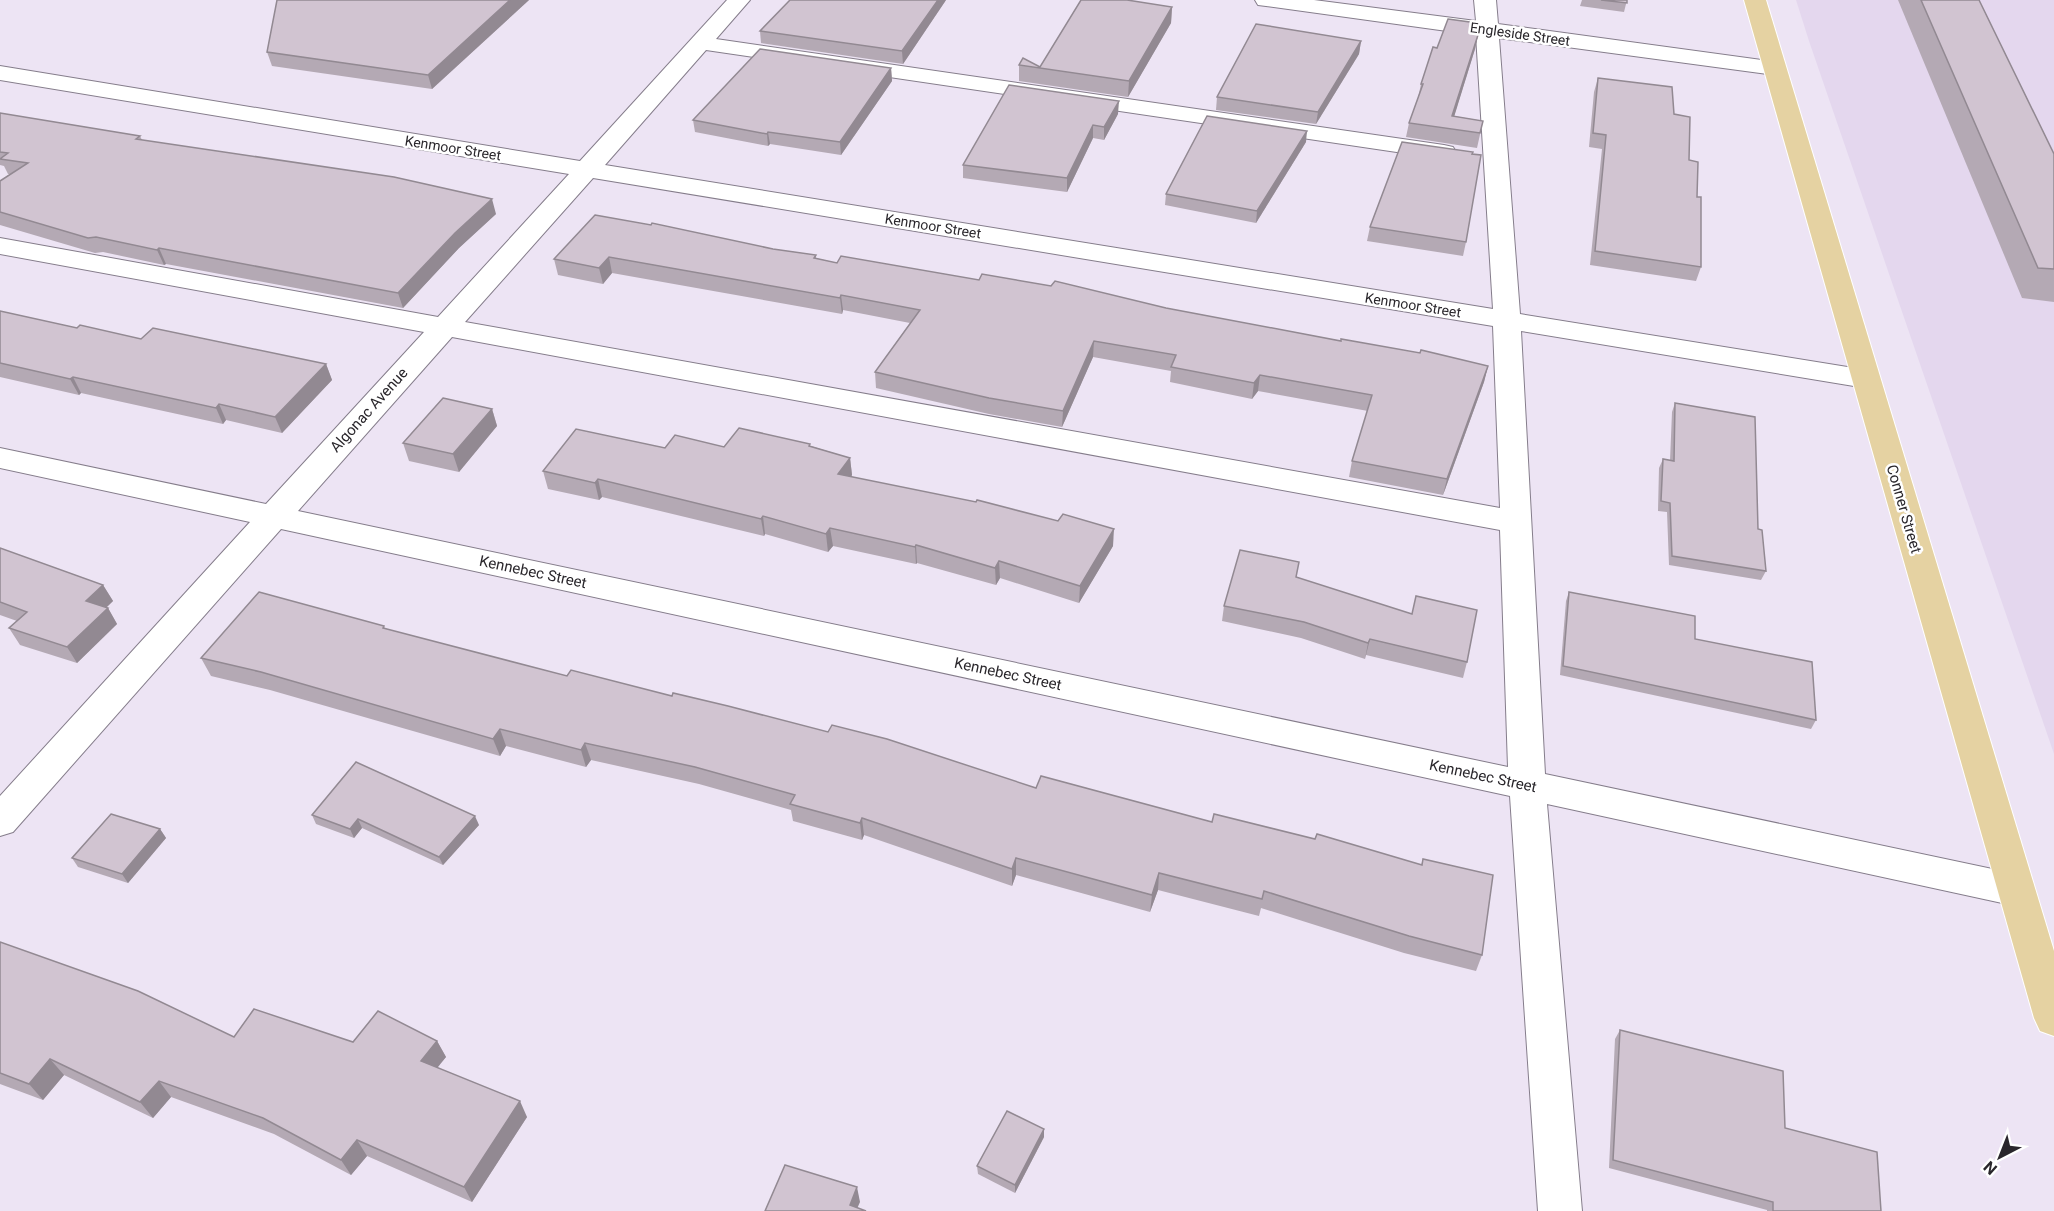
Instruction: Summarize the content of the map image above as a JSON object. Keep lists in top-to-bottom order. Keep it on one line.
{"streets":{"main road":["Conner Street"],"street":["Engleside Street","Kenmoor Street","Algonac Avenue","Kennebec Street"]},"crossings":[["Engleside Street","Conner Street"],["Kenmoor Street","Algonac Avenue"],["Kenmoor Street","Conner Street"],["Algonac Avenue","Kennebec Street"],["Conner Street","Kennebec Street"]],"north":"bottom left"}
